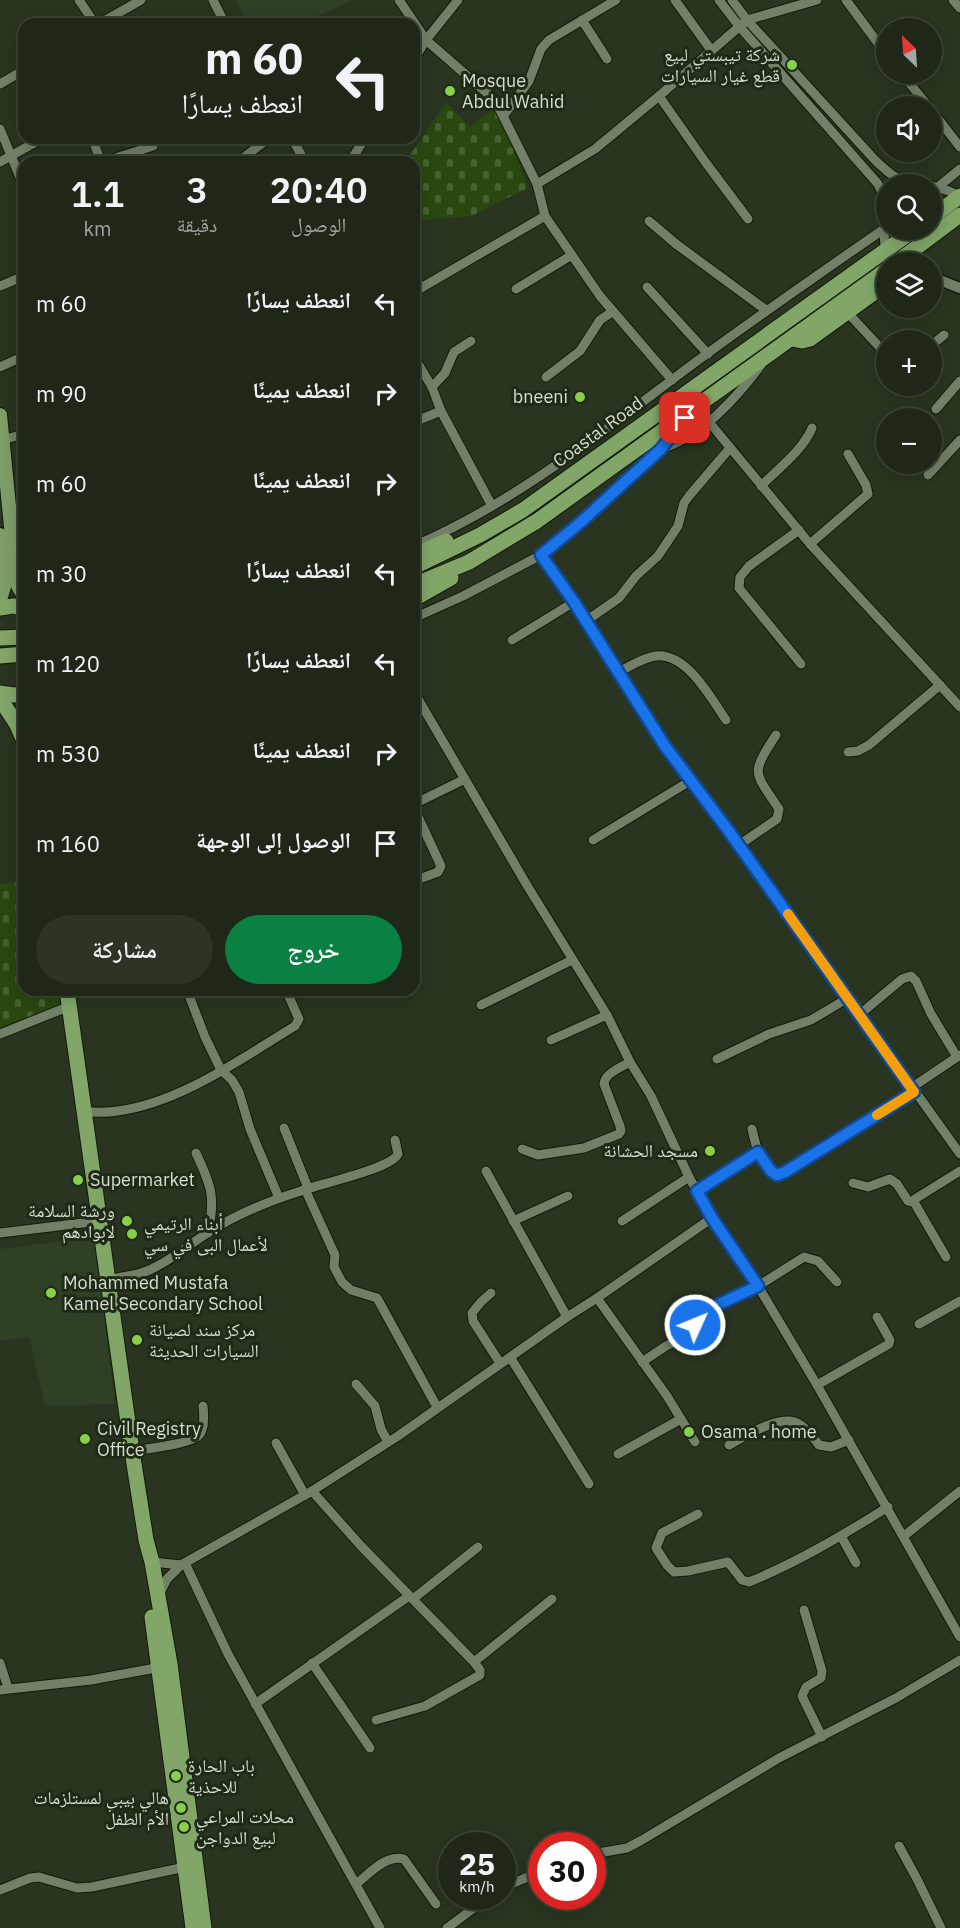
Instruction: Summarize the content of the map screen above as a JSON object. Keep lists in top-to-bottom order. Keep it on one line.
{"streets":{"highway":["Coastal Road"]},"places":["شركة تيبستي لبيع قطع غيار السيارات","Mosque Abdul Wahid","bneeni","مسجد الحشانة","Supermarket","ورشة السلامة لابوادهم","أبناء الرتيمي لأعمال البى في سي","Mohammed Mustafa Kamel Secondary School","مركز سند لصيانة السيارات الحديثة","Osama . home","Civil Registry Office","باب الحارة للاحذية","هالي بيبي لمستلزمات الأم الطفل","محلات المراعي لبيع الدواجن"],"north":"top left","page":{"map_buttons":["+","−"],"turn":["60 m","انعطف يسارًا"],"eta":["20:40","الوصول","3","دقيقة","1.1","km"],"list":[{"name":"انعطف يسارًا","value":"60 m"},{"name":"انعطف يمينًا","value":"90 m"},{"name":"انعطف يمينًا","value":"60 m"},{"name":"انعطف يسارًا","value":"30 m"},{"name":"انعطف يسارًا","value":"120 m"},{"name":"انعطف يمينًا","value":"530 m"},{"name":"الوصول إلى الوجهة","value":"160 m"}],"buttons":["خروج","مشاركة"],"speed":"25 km/h","limit":"30"}}
